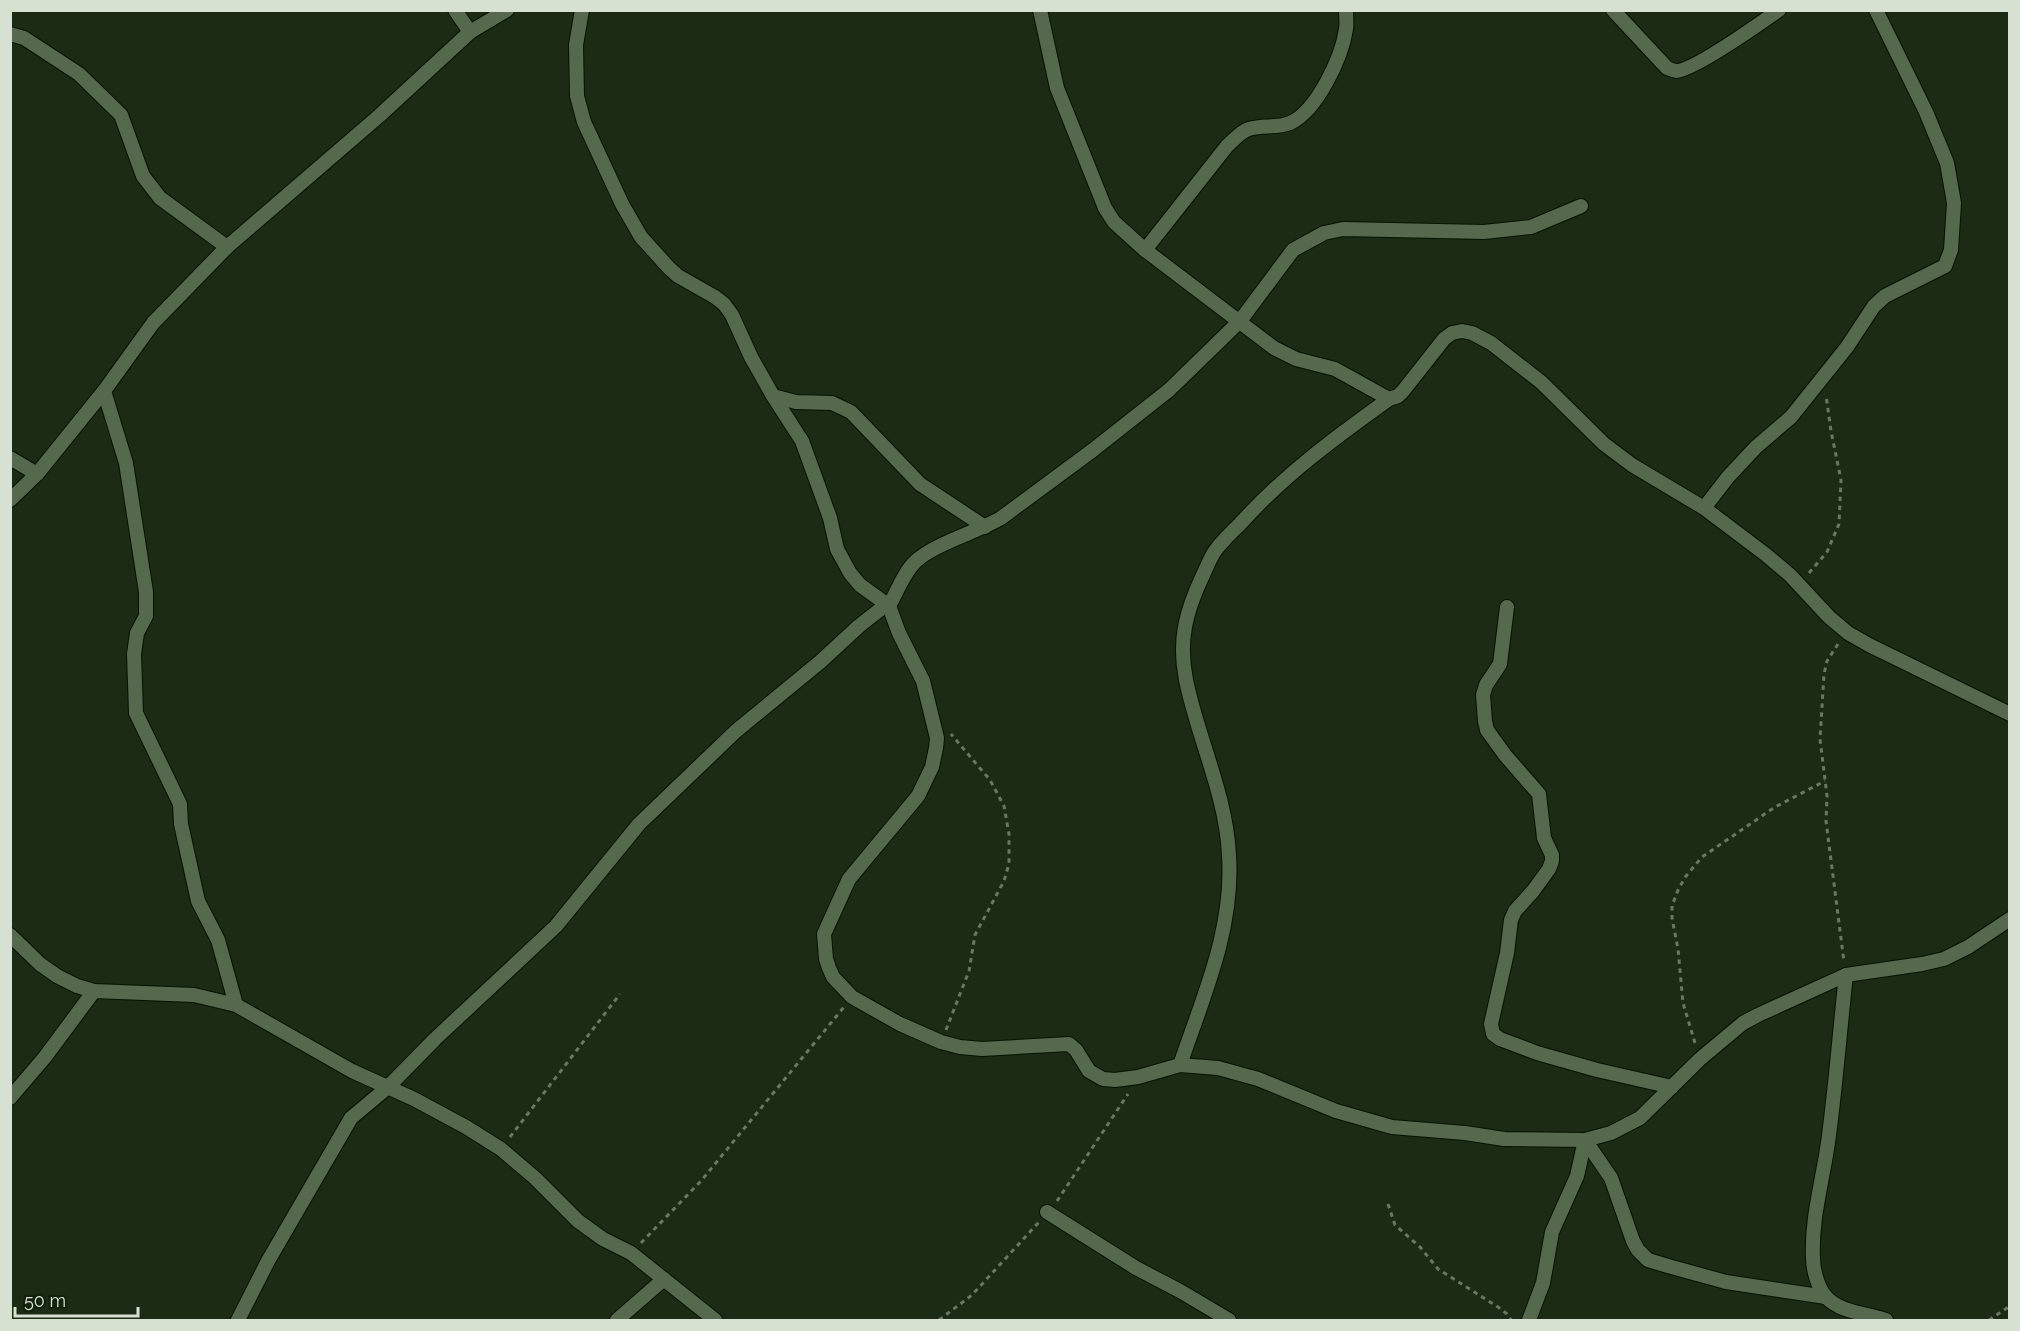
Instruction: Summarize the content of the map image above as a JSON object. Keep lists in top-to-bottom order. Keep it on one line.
{"scale_bar":"50 m"}
